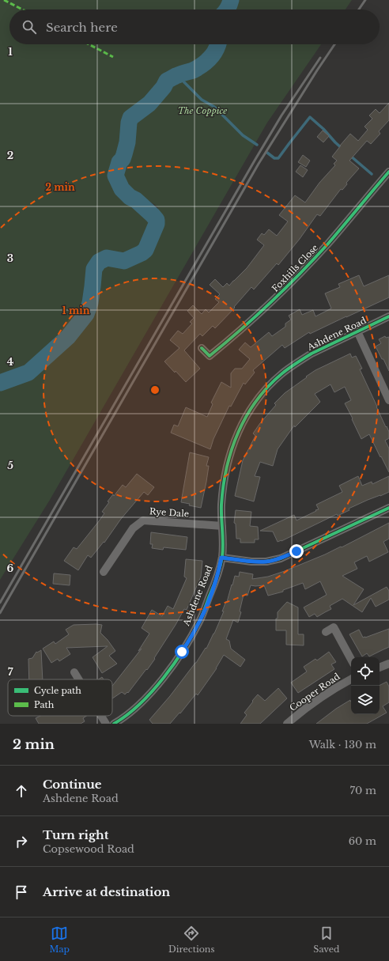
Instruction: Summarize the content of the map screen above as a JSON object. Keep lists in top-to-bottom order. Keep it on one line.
{"streets":{"street":["Foxhills Close","Ashdene Road","Rye Dale","Cooper Road"]},"crossings":[["Ashdene Road","Rye Dale"]],"parks":["The Coppice"],"legend":["Cycle path","Path"],"page":{"search":"Search here","heading":["2 min","Walk · 130 m"],"list":[["Continue","Ashdene Road","70 m"],["Turn right","Copsewood Road","60 m"],"Arrive at destination"],"nav":["Map","Directions","Saved"]},"grid":{"rows":["1","2","3","4","5","6","7"]},"rings":["2 min","1 min"]}
